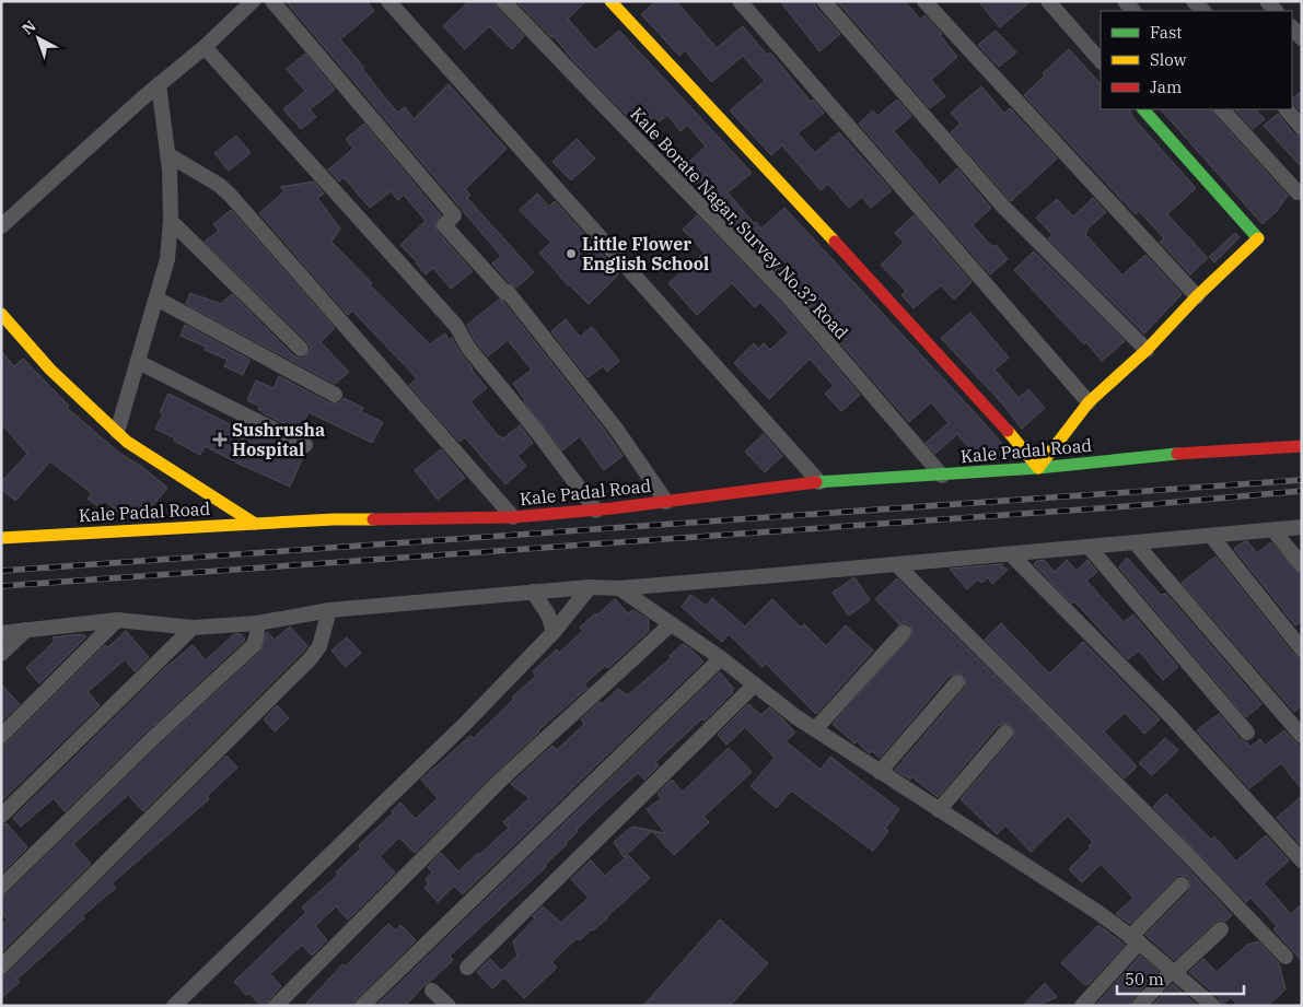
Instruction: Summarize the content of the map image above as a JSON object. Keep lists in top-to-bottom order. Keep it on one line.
{"streets":{"street":["Kale Borate Nagar, Survey No.3? Road","Kale Padal Road"]},"crossings":[["Kale Borate Nagar, Survey No.3? Road","Kale Padal Road"]],"places":{"other":["Little Flower English School"],"health":["Sushrusha Hospital"]},"legend":["Fast","Slow","Jam"],"scale_bar":"50 m","north":"top left"}
